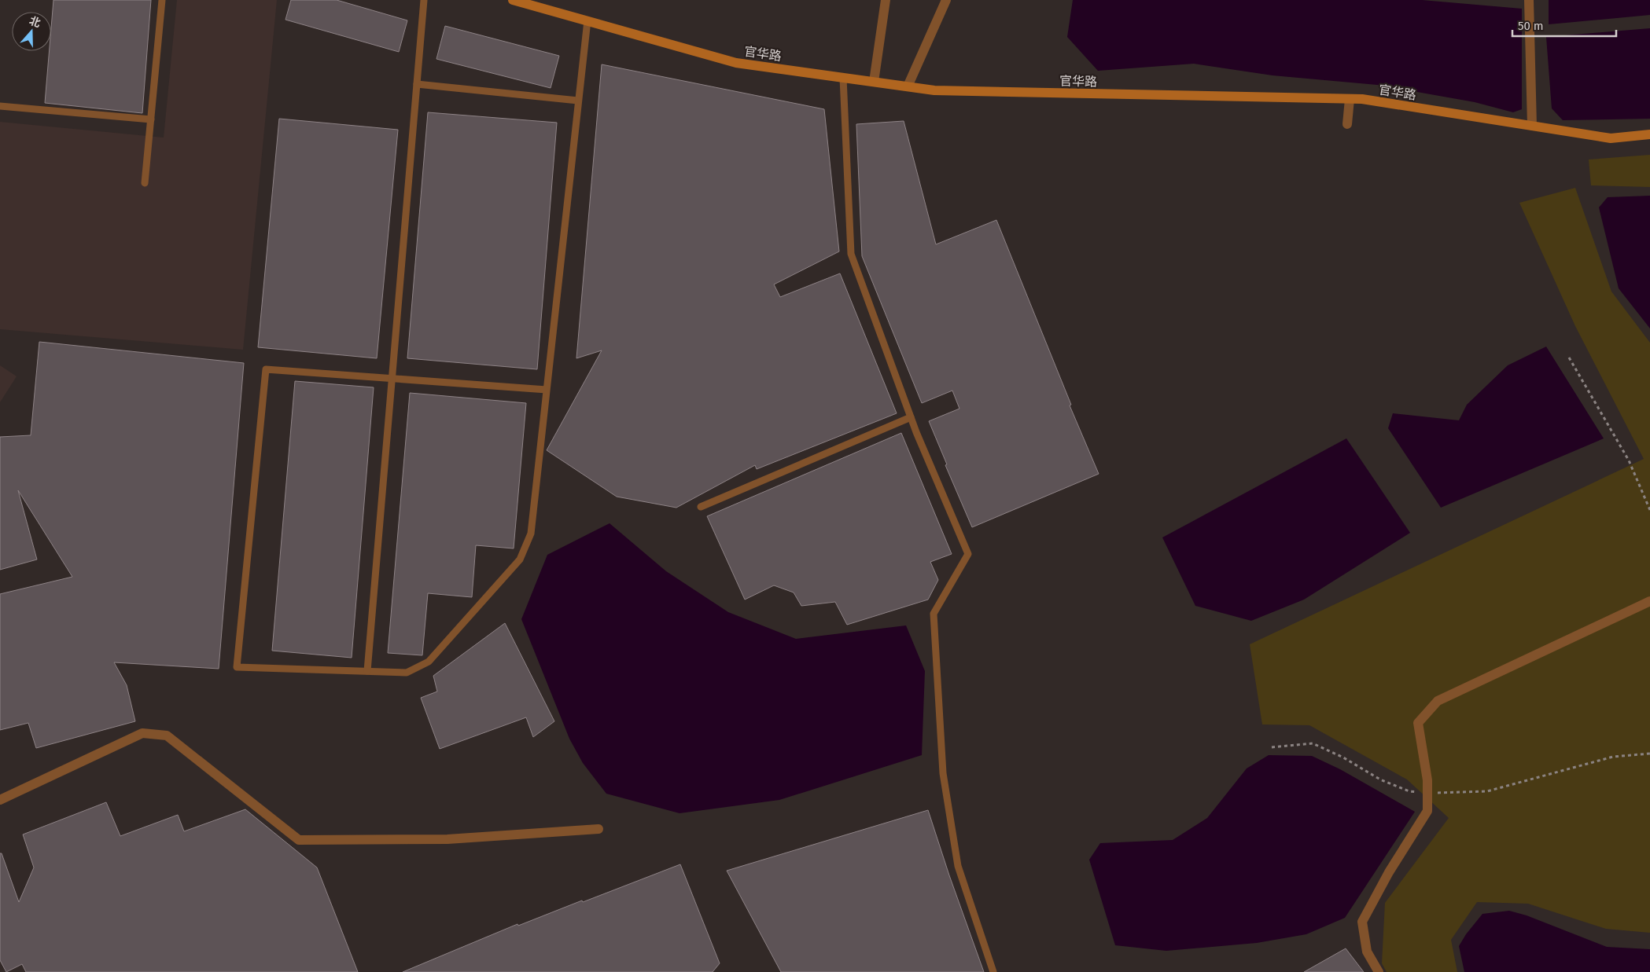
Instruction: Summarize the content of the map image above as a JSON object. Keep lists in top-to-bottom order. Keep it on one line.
{"streets":{"main road":["官华路"]},"scale_bar":"50 m","north":"top"}
